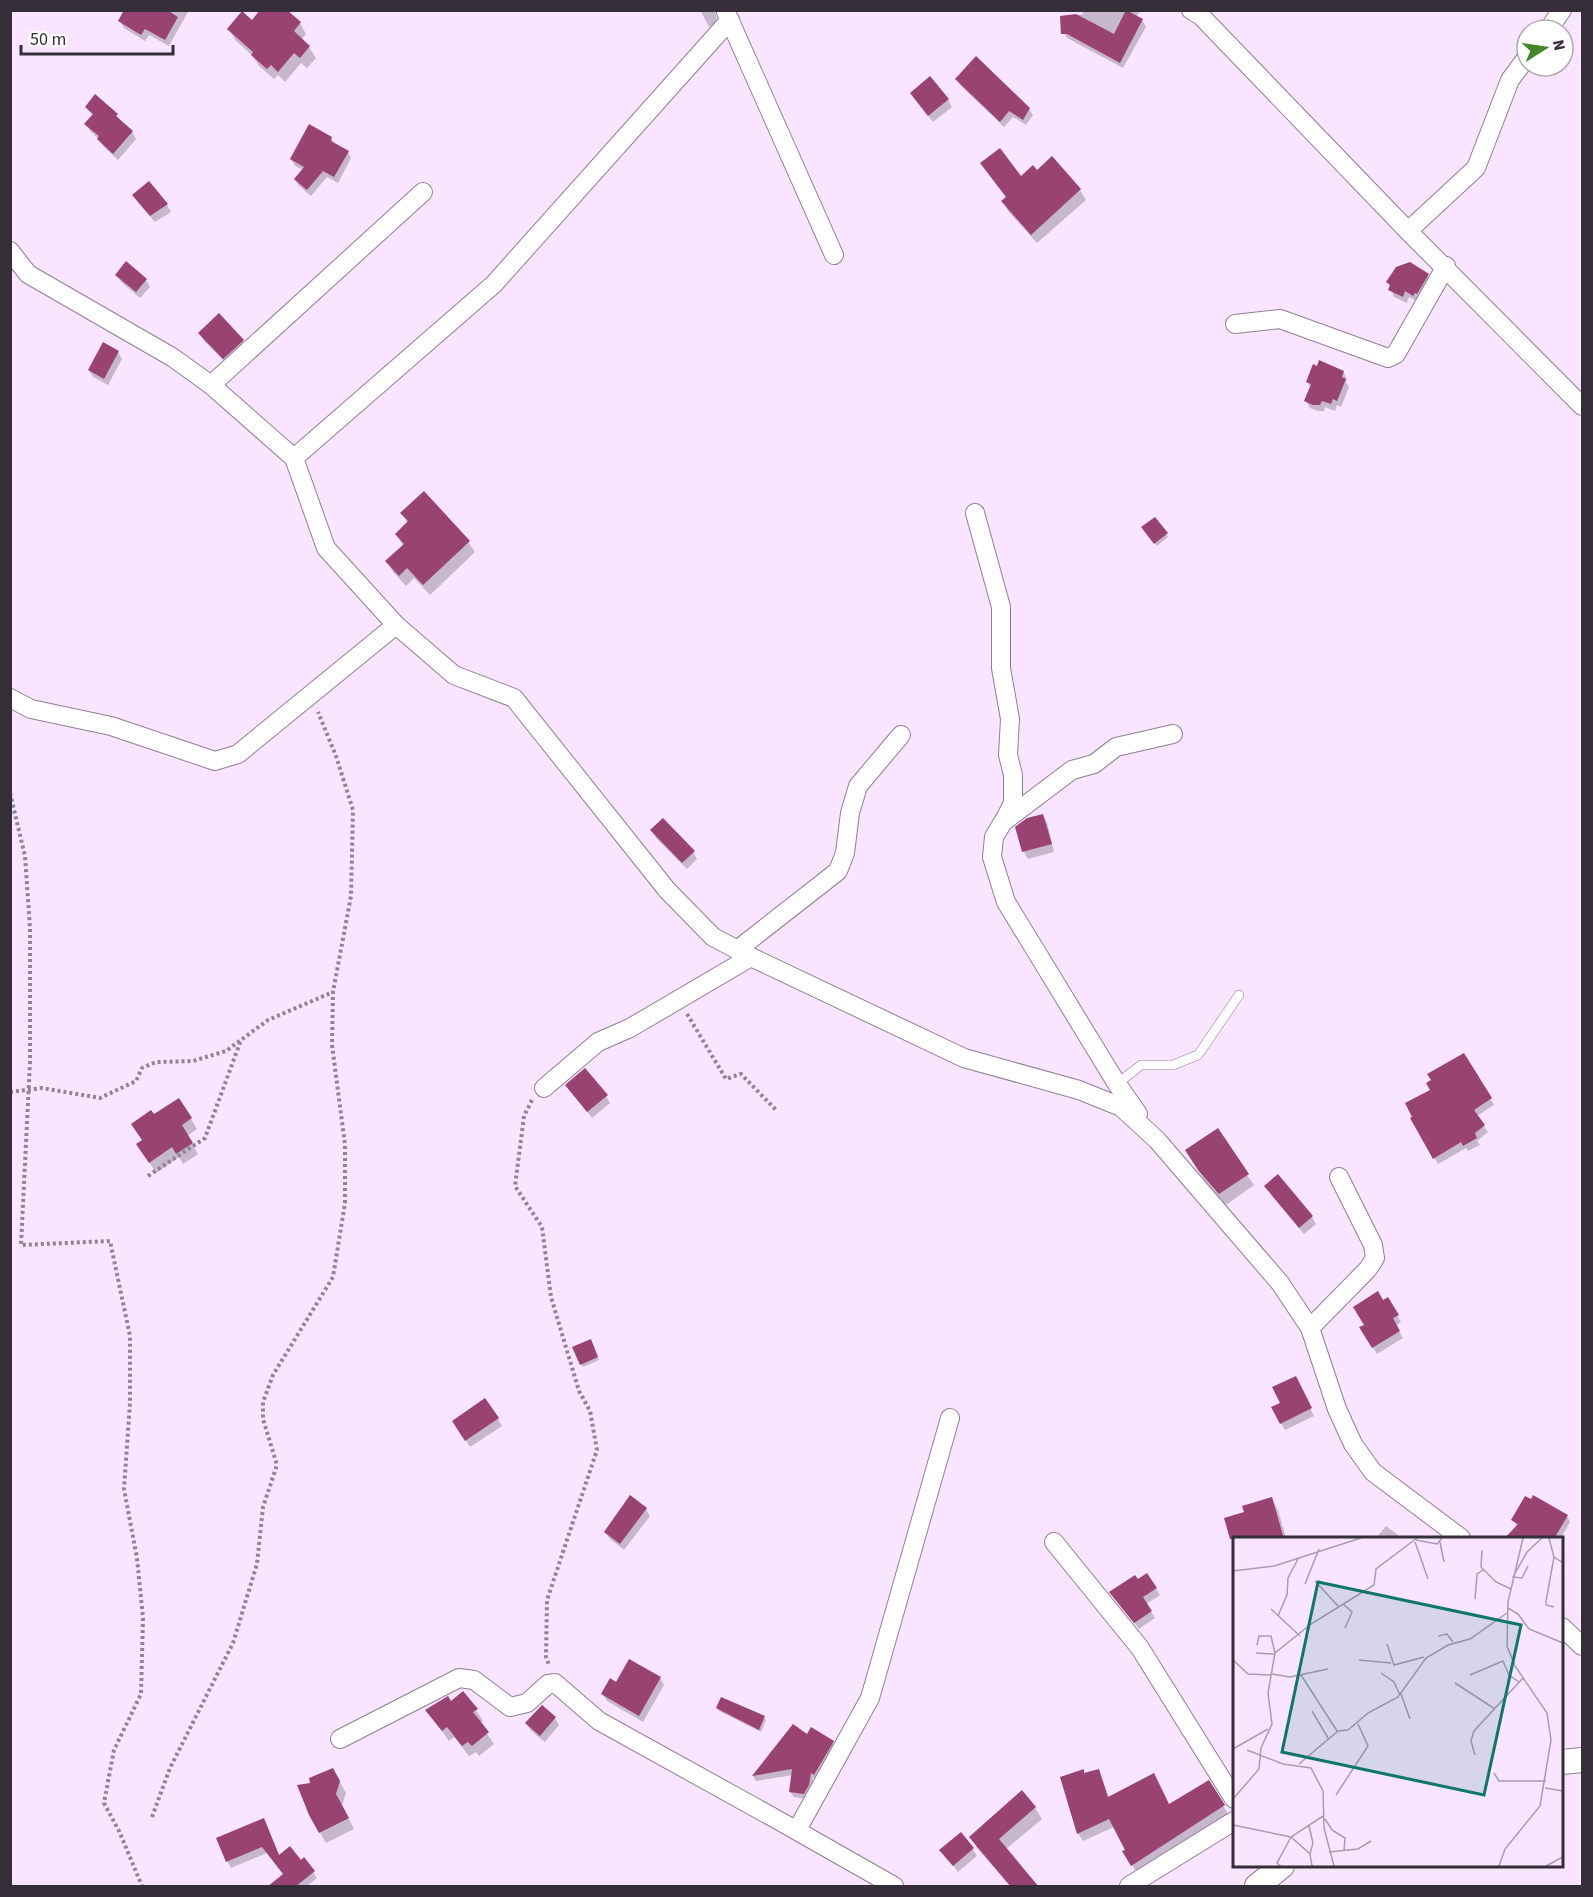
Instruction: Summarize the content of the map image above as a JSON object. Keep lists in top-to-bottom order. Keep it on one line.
{"scale_bar":"50 m","north":"right"}
